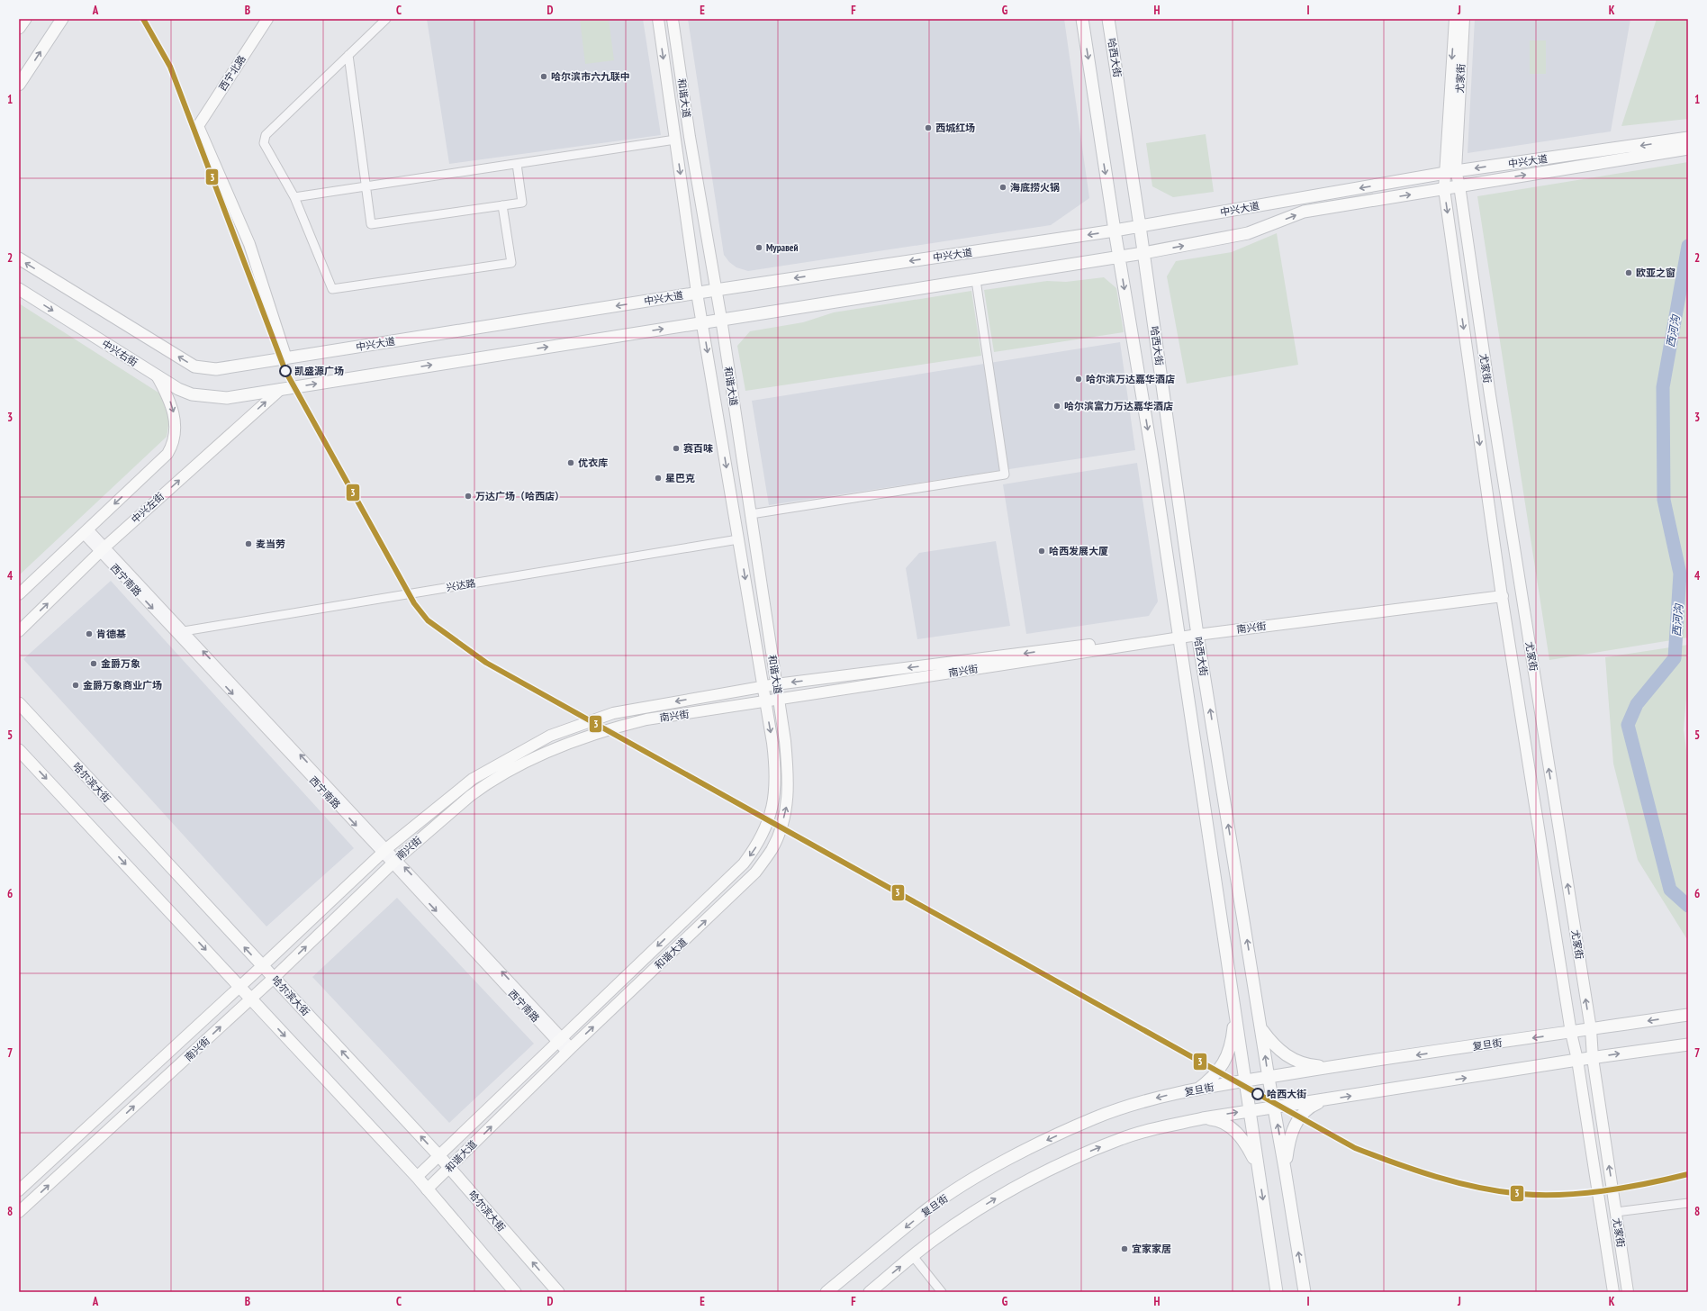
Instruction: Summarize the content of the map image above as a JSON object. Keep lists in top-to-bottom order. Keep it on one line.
{"streets":{"main road":["哈西大街","西宁北路","尤家街","和谐大道","中兴大道","中兴右街","中兴左街","南兴街","哈尔滨大街","复旦街"],"street":["西宁南路","兴达路"]},"crossings":[["哈西大街","中兴大道"],["哈西大街","南兴街"],["哈西大街","复旦街"],["西宁北路","中兴大道"],["尤家街","中兴大道"],["尤家街","南兴街"],["尤家街","复旦街"],["和谐大道","中兴大道"],["和谐大道","西宁南路"],["和谐大道","兴达路"],["和谐大道","南兴街"],["和谐大道","哈尔滨大街"],["中兴大道","中兴右街"],["中兴大道","中兴左街"],["中兴左街","西宁南路"],["西宁南路","兴达路"],["西宁南路","南兴街"],["南兴街","哈尔滨大街"]],"one_way":["中兴右街","中兴左街"],"water":["西河沟"],"places":["哈尔滨市六九联中","西城红场","海底捞火锅","Муравей","欧亚之窗","凯盛源广场","哈尔滨万达嘉华酒店","哈尔滨富力万达嘉华酒店","赛百味","优衣库","星巴克","万达广场（哈西店）","麦当劳","哈西发展大厦","肯德基","金爵万象","金爵万象商业广场","哈西大街","宜家家居"],"lines":["transit line 3"],"grid":{"columns":["A","B","C","D","E","F","G","H","I","J","K"],"rows":["1","2","3","4","5","6","7","8"]}}
